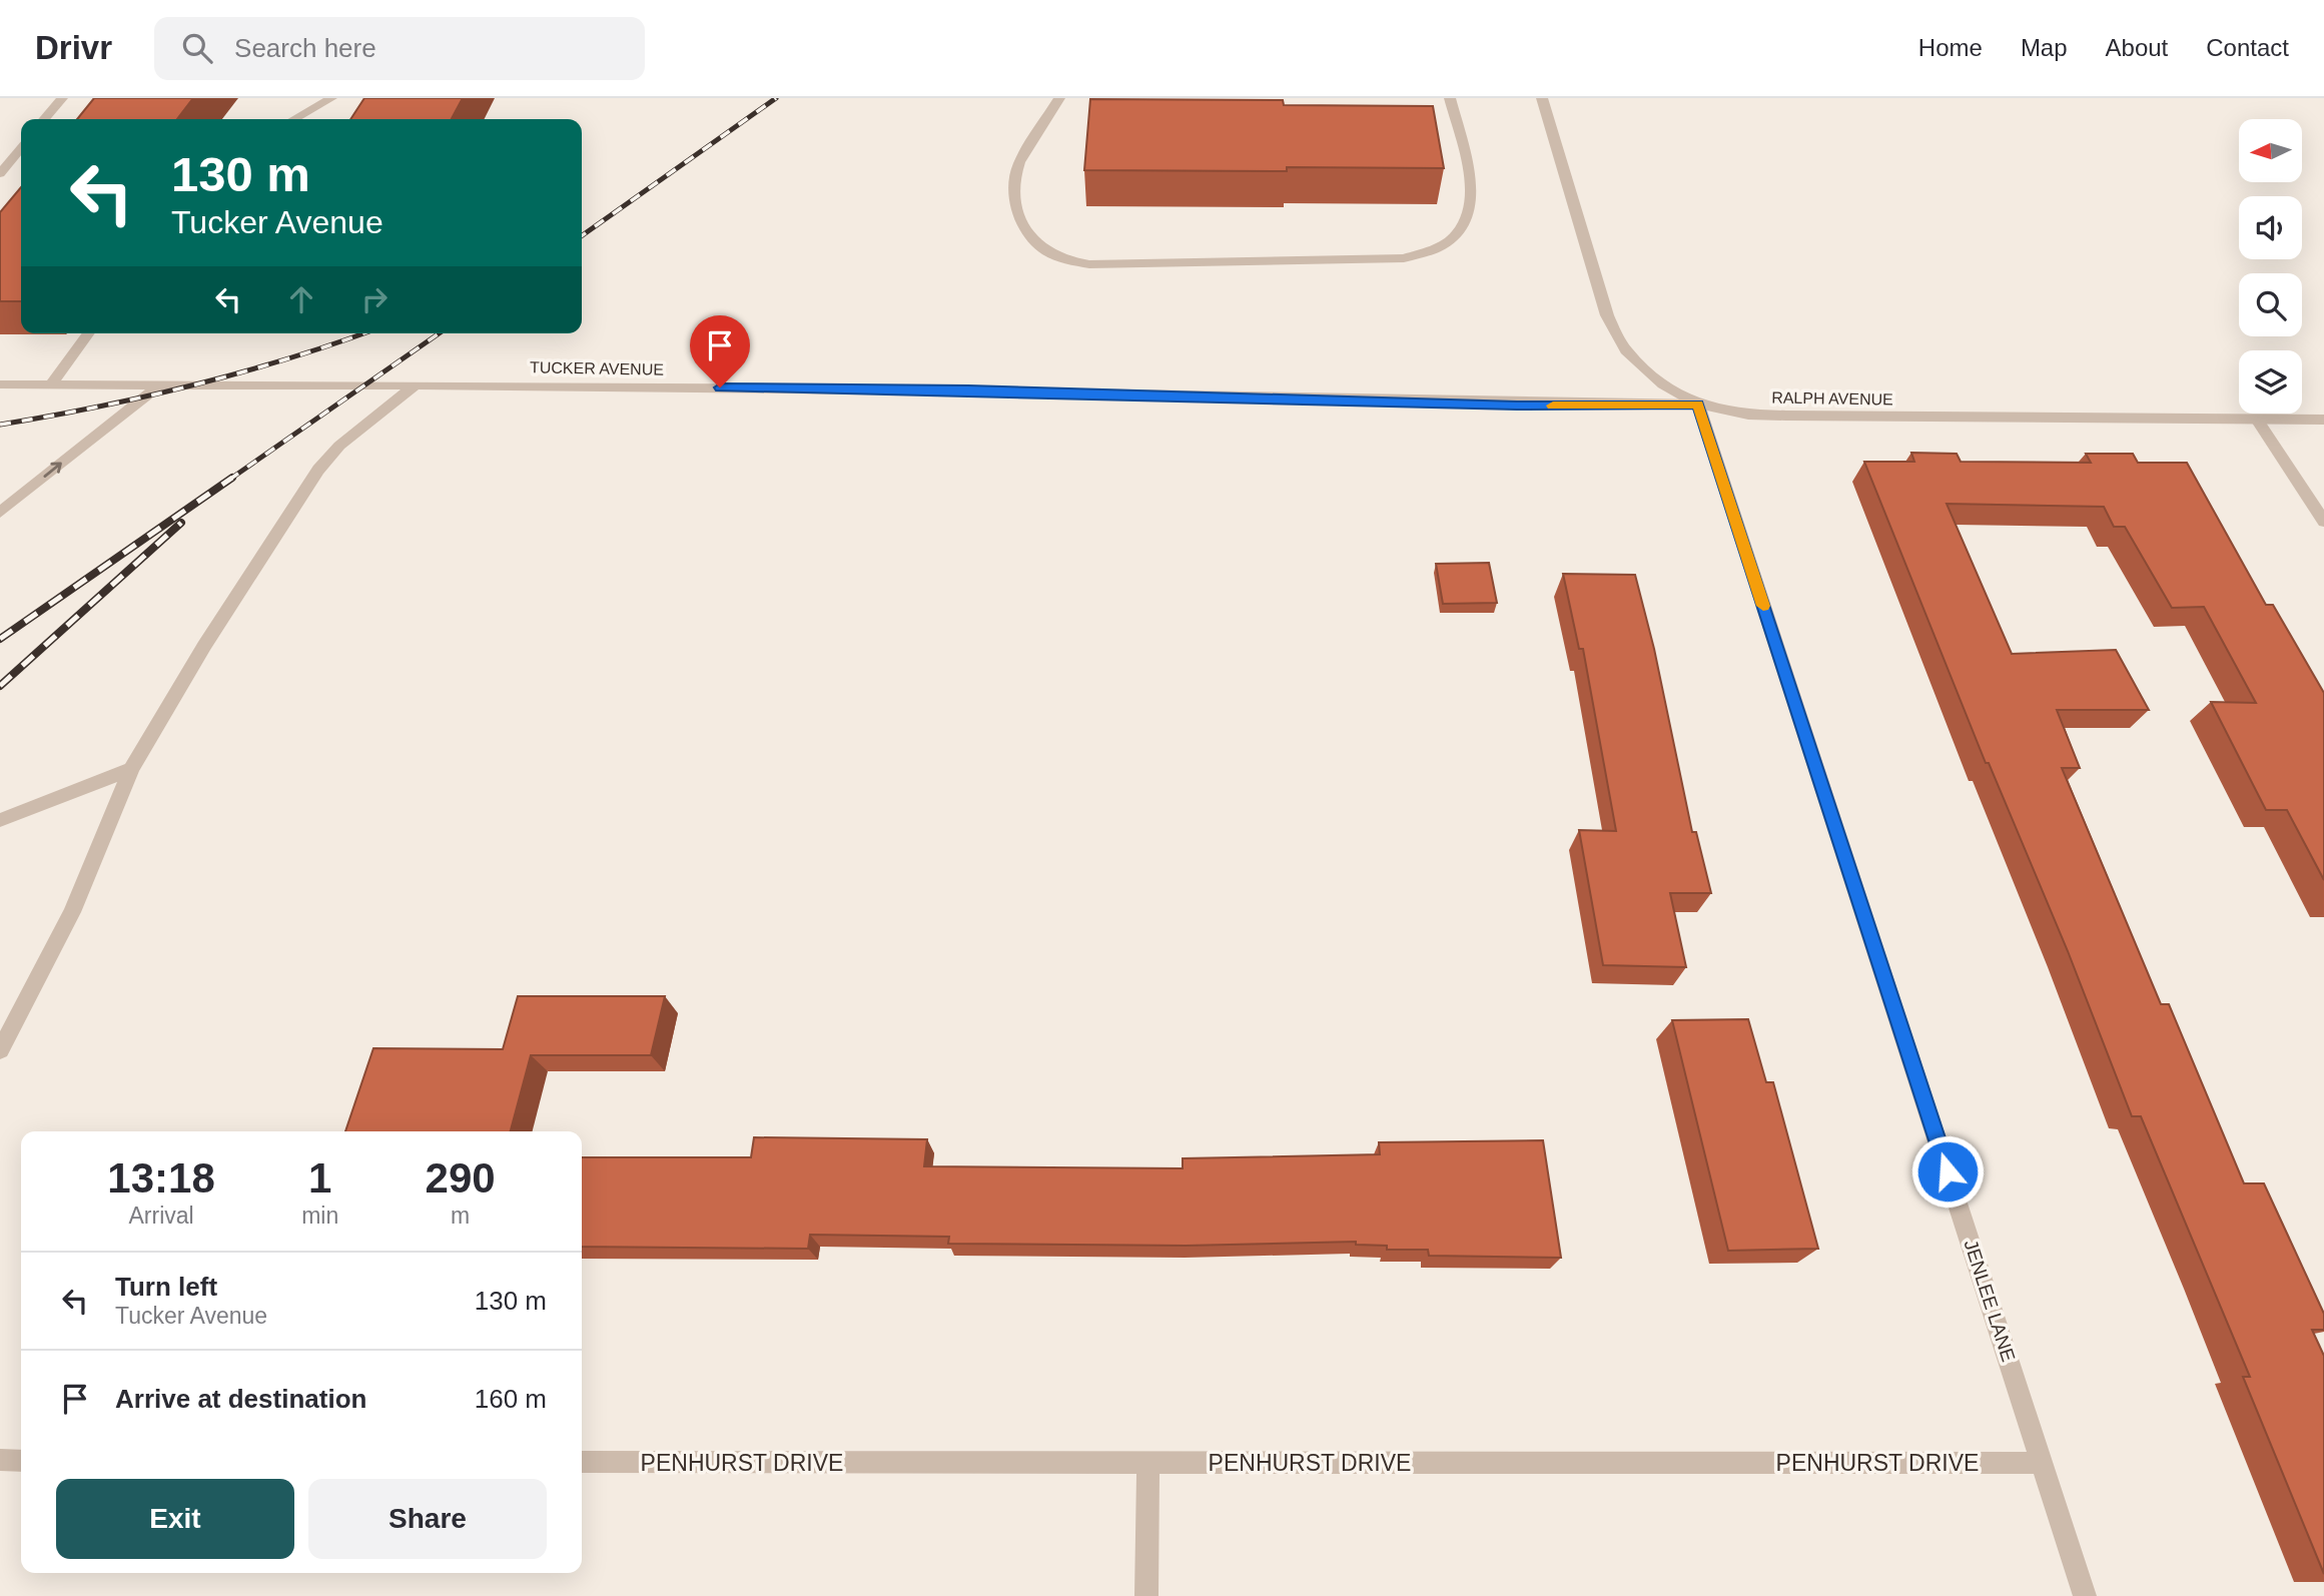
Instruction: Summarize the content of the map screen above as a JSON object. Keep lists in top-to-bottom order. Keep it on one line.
{"streets":{"street":["TUCKER AVENUE","RALPH AVENUE","JENLEE LANE","PENHURST DRIVE"]},"crossings":[["TUCKER AVENUE","RALPH AVENUE"],["TUCKER AVENUE","JENLEE LANE"],["RALPH AVENUE","JENLEE LANE"],["JENLEE LANE","PENHURST DRIVE"]],"north":"left","page":{"header":"Drivr","search":"Search here","nav":["Home","Map","About","Contact"],"turn":["130 m","Tucker Avenue"],"eta":["13:18","Arrival","1","min","290","m"],"list":[{"name":"Turn left","note":"Tucker Avenue","value":"130 m"},{"name":"Arrive at destination","value":"160 m"}],"buttons":["Exit","Share"]}}
